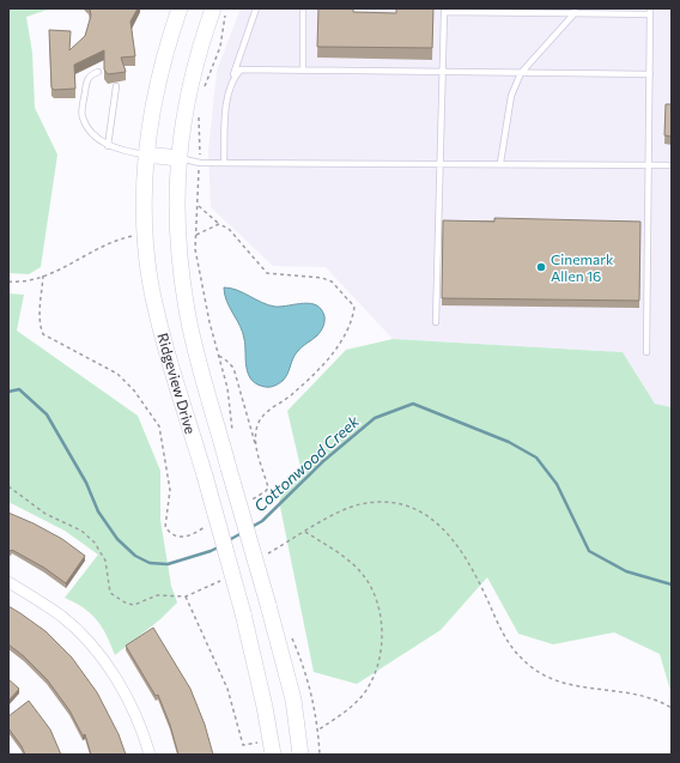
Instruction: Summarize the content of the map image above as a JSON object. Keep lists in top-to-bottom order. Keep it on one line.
{"streets":{"main road":["Ridgeview Drive"]},"water":["Cottonwood Creek"],"places":["Cinemark Allen 16"]}
